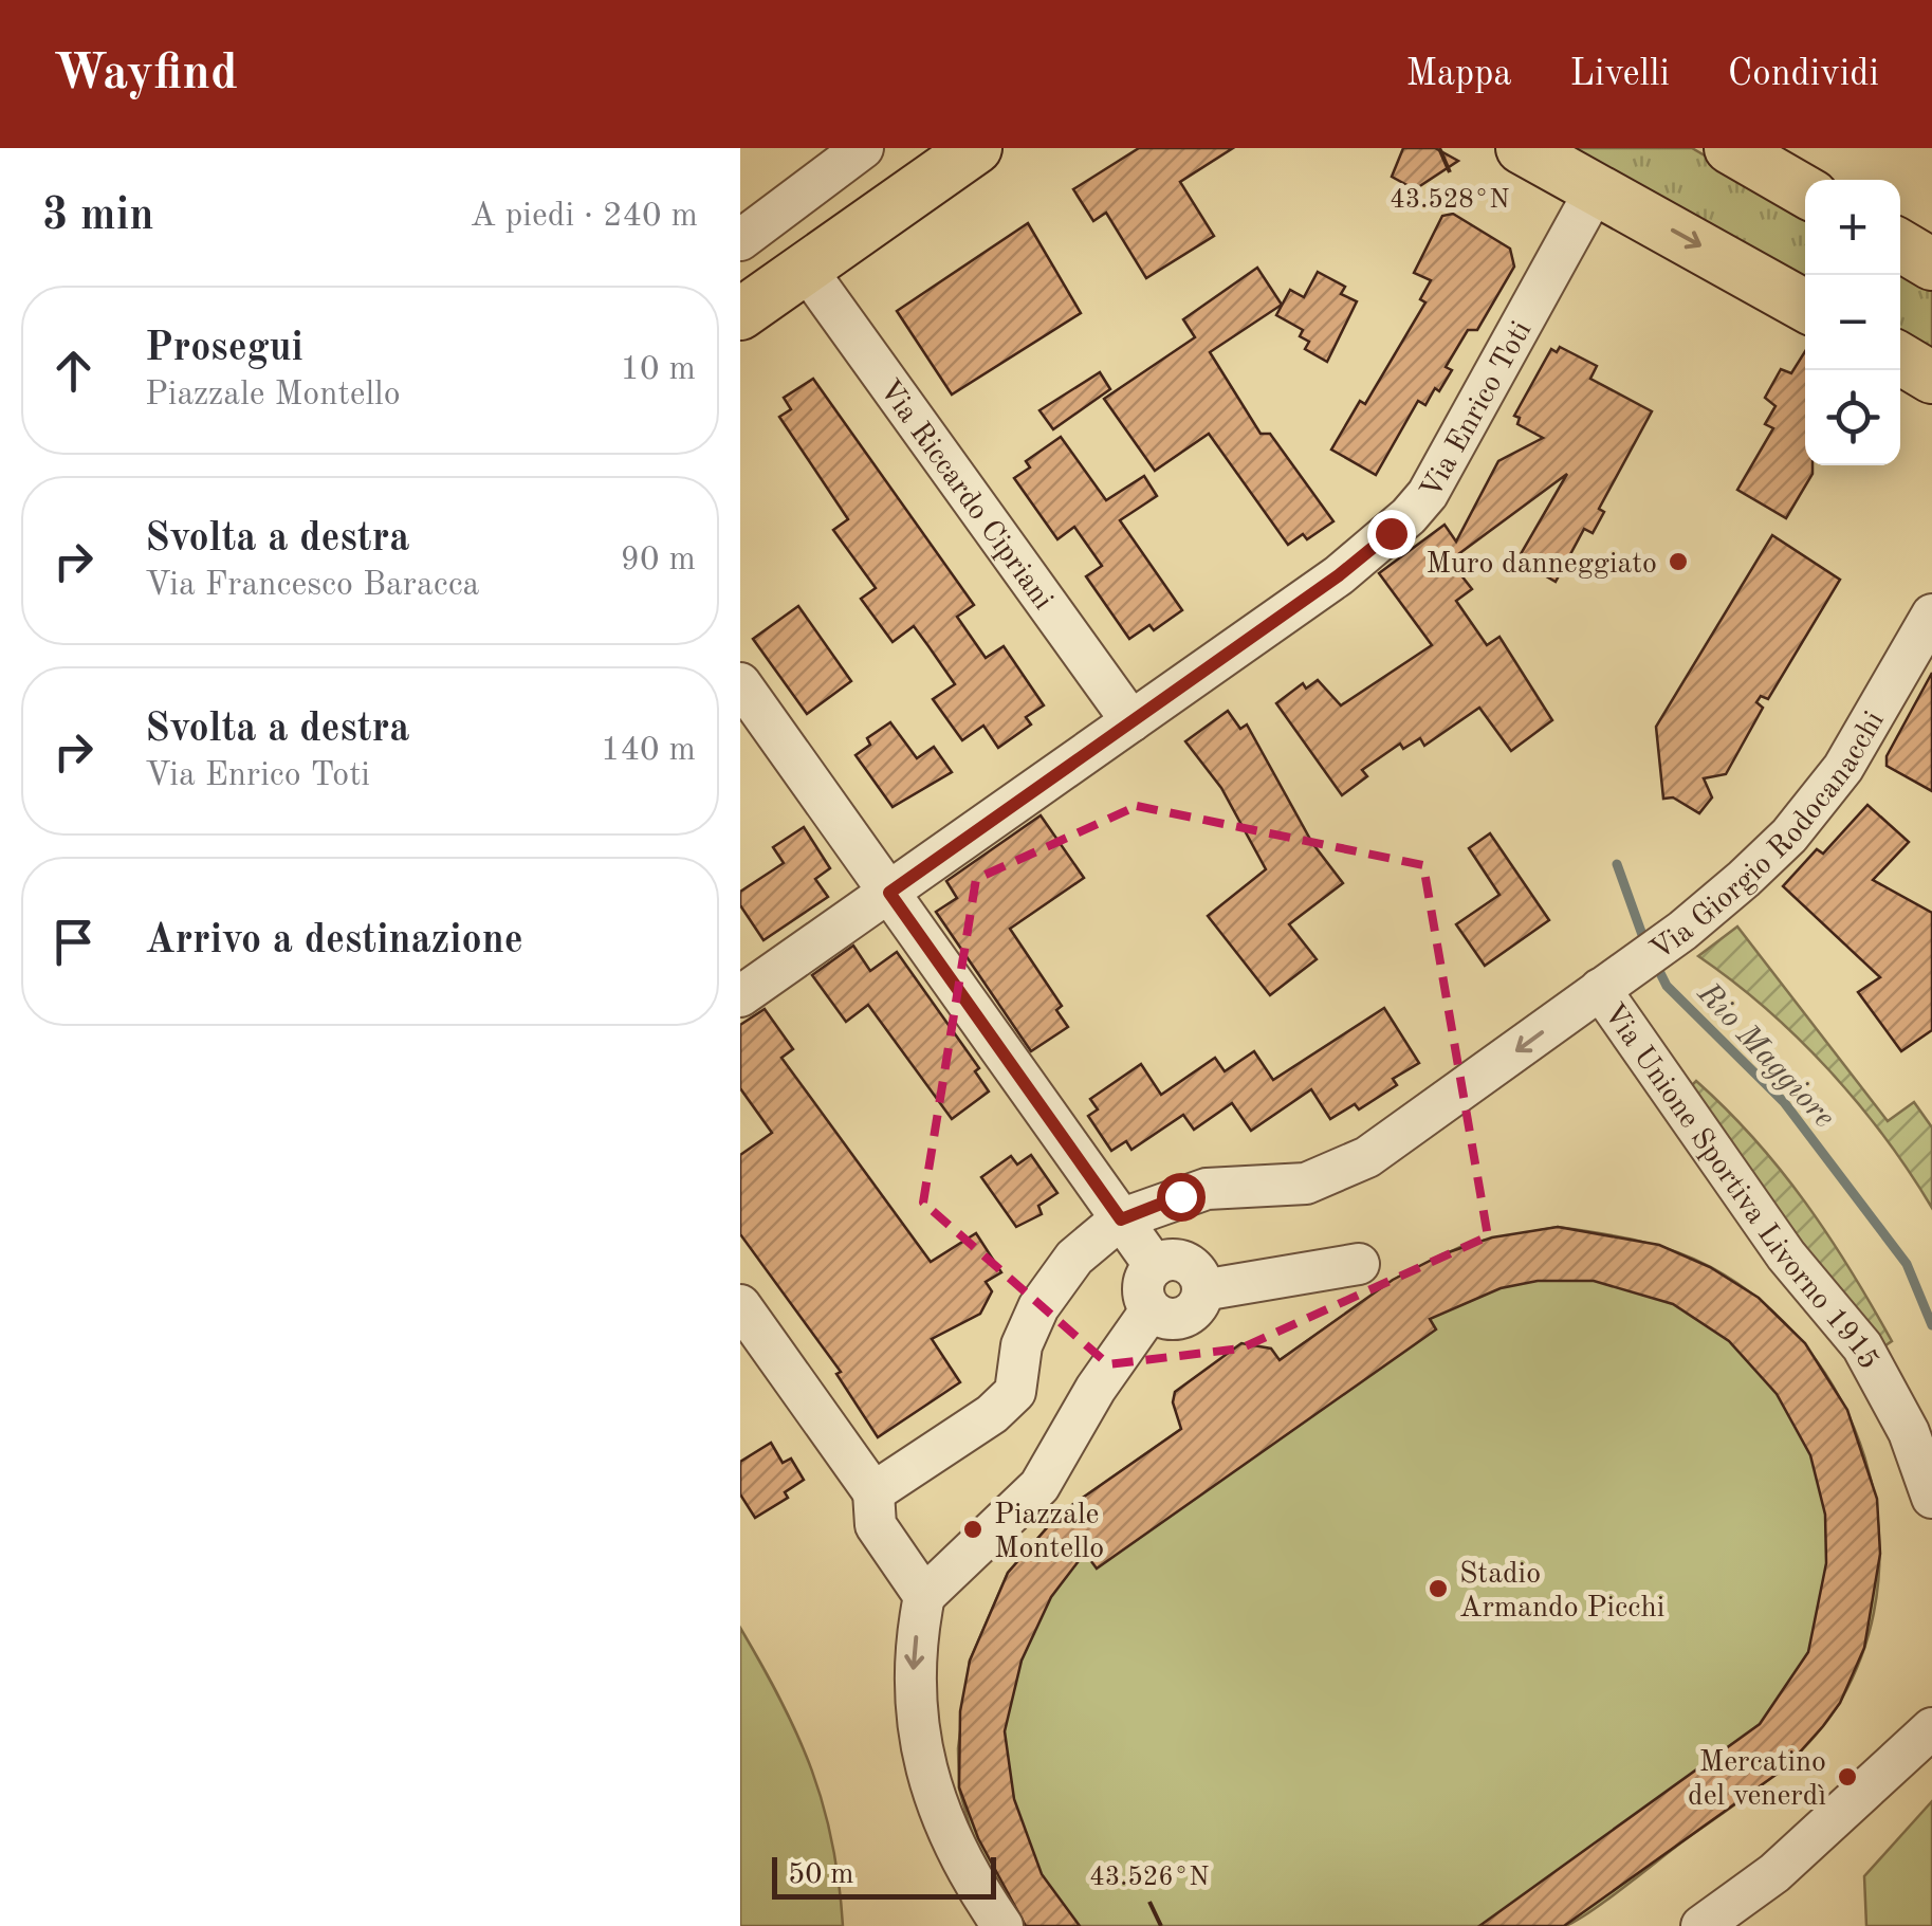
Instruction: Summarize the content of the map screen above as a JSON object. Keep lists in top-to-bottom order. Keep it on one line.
{"streets":{"street":["Via Enrico Toti","Via Riccardo Cipriani","Via Giorgio Rodocanacchi","Via Unione Sportiva Livorno 1915"]},"crossings":[["Via Enrico Toti","Via Riccardo Cipriani"],["Via Giorgio Rodocanacchi","Via Unione Sportiva Livorno 1915"]],"water":["Rio Maggiore"],"places":["Muro danneggiato","Piazzale Montello","Stadio Armando Picchi","Mercatino del venerdì"],"scale_bar":"50 m","page":{"header":"Wayfind","nav":["Mappa","Livelli","Condividi"],"heading":["3 min","A piedi · 240 m"],"map_buttons":["+","−"],"list":[["Prosegui","Piazzale Montello","10 m"],["Svolta a destra","Via Francesco Baracca","90 m"],["Svolta a destra","Via Enrico Toti","140 m"],"Arrivo a destinazione"],"scale":"50 m"},"coordinates":["43.528°N","43.526°N"]}
